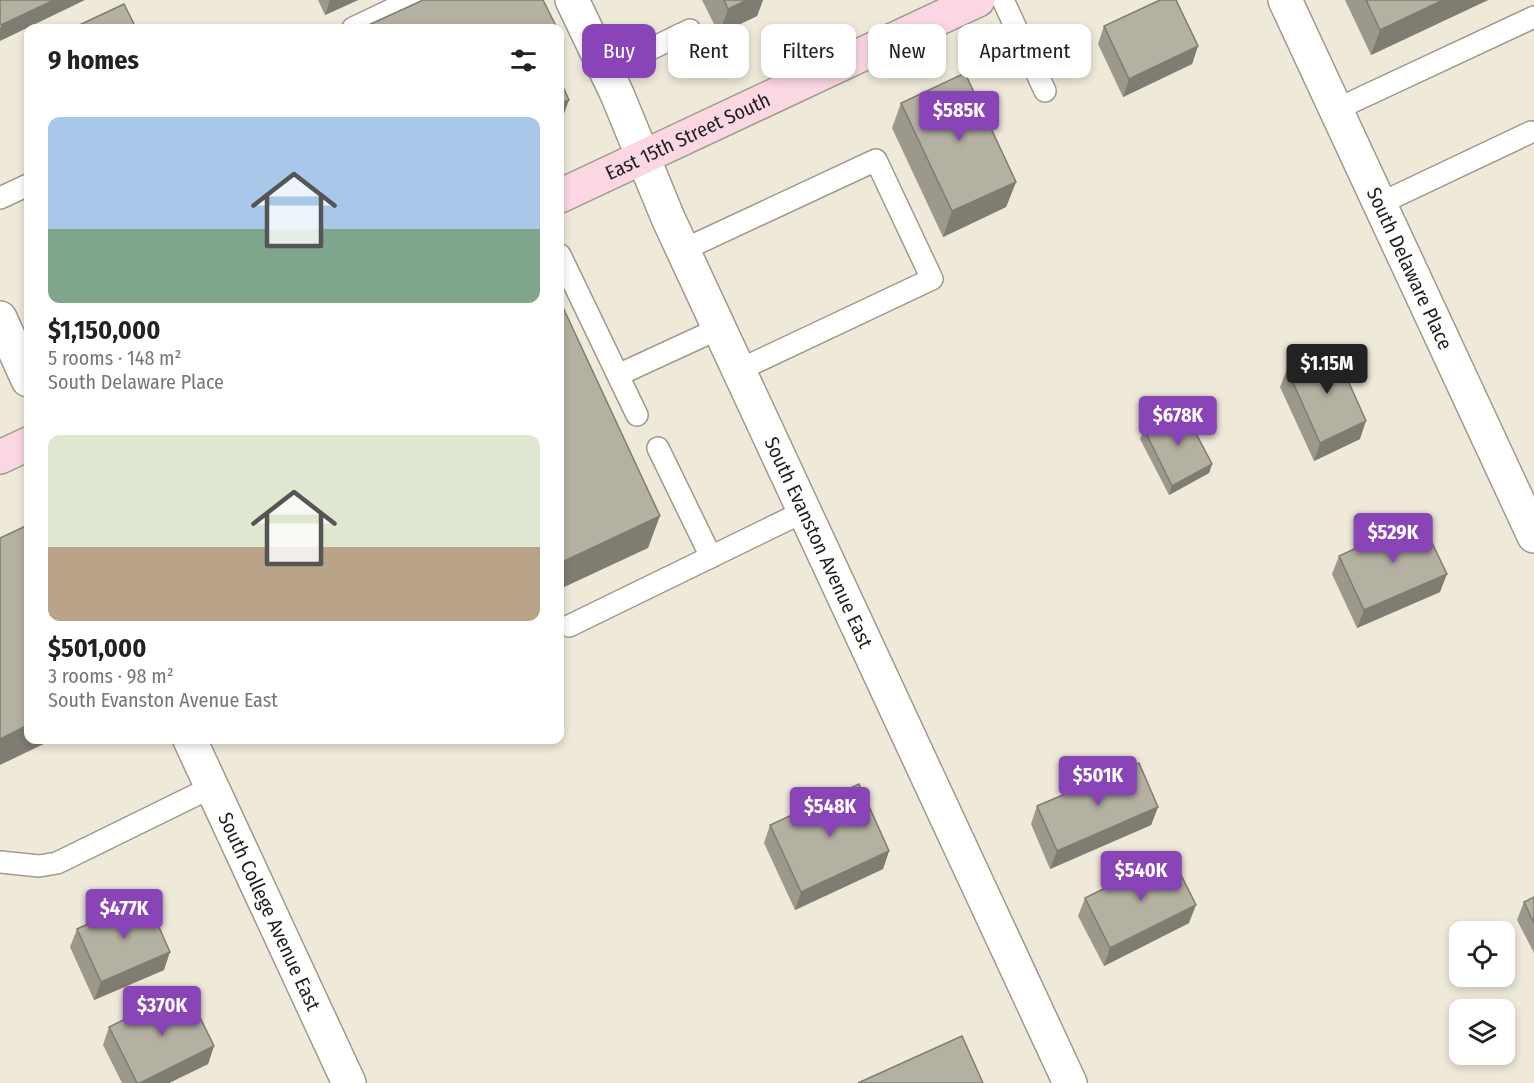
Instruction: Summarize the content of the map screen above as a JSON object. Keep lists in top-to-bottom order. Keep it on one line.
{"streets":{"main road":["East 15th Street South"],"street":["South Delaware Place","South Evanston Avenue East","South College Avenue East"]},"crossings":[["East 15th Street South","South Evanston Avenue East"]],"page":{"chip":["Buy","Rent","Filters","New","Apartment"],"heading":"9 homes","price":["$585K","$1.15M","$678K","$529K","$501K","$548K","$540K","$477K","$370K"],"list":[{"name":"$1,150,000","note":"5 rooms · 148 m² · South Delaware Place"},{"name":"$501,000","note":"3 rooms · 98 m² · South Evanston Avenue East"}]}}
